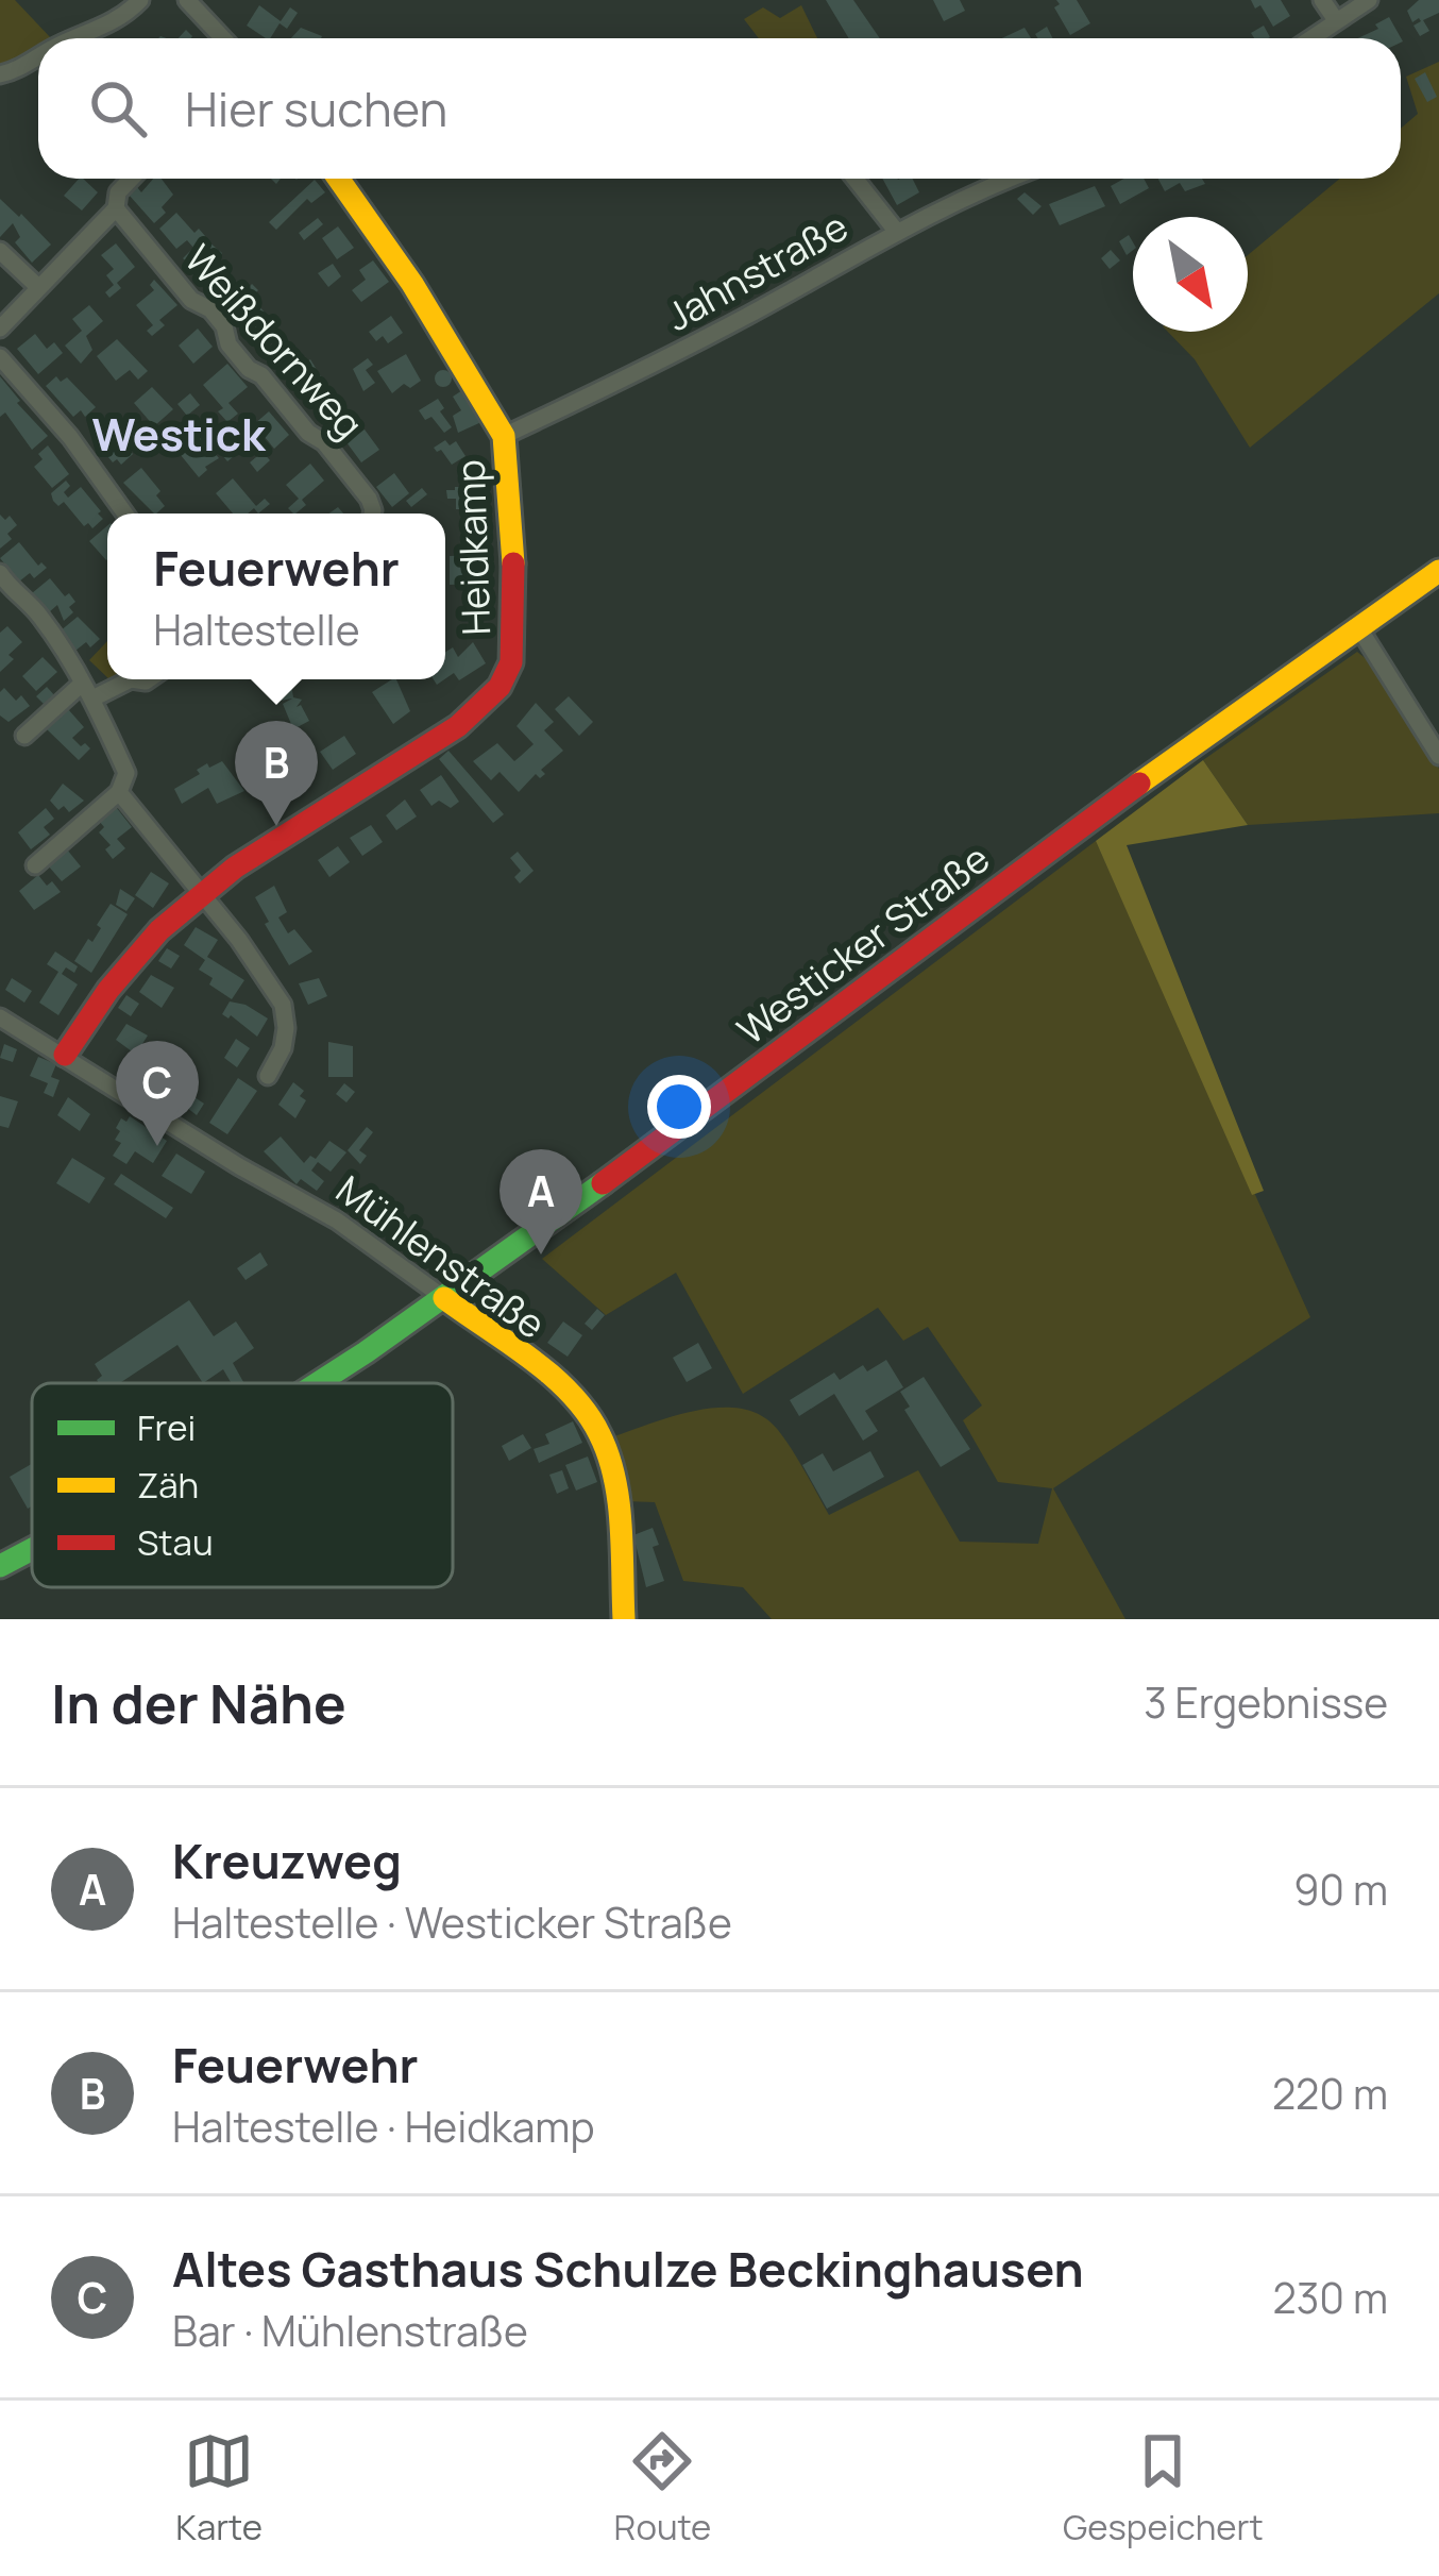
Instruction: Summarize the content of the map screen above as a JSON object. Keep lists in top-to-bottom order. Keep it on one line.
{"streets":{"street":["Jahnstraße","Weißdornweg","Heidkamp","Westicker Straße","Mühlenstraße"]},"crossings":[["Jahnstraße","Heidkamp"],["Heidkamp","Mühlenstraße"],["Westicker Straße","Mühlenstraße"]],"districts":["Westick"],"legend":["Frei","Zäh","Stau"],"north":"bottom right","page":{"search":"Hier suchen","popup":["Feuerwehr","Haltestelle"],"pins":["B","C","A"],"heading":["In der Nähe","3 Ergebnisse"],"list":[{"mark":"A","name":"Kreuzweg","note":"Haltestelle · Westicker Straße","value":"90 m"},{"mark":"B","name":"Feuerwehr","note":"Haltestelle · Heidkamp","value":"220 m"},{"mark":"C","name":"Altes Gasthaus Schulze Beckinghausen","note":"Bar · Mühlenstraße","value":"230 m"}],"nav":["Karte","Route","Gespeichert"]}}
